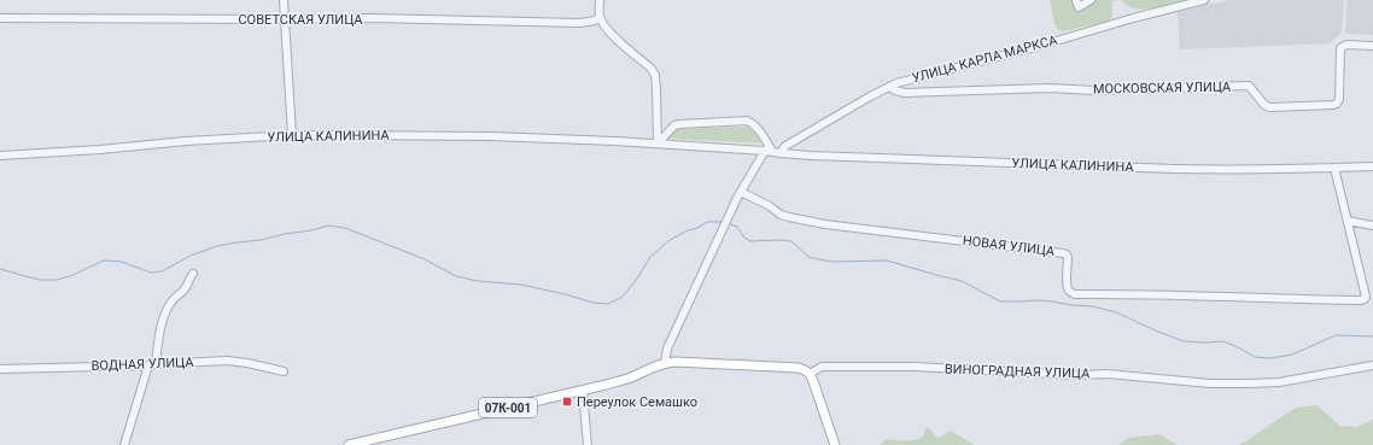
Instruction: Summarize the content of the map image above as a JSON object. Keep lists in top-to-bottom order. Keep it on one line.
{"streets":{"main road":["07К-001"],"street":["СОВЕТСКАЯ УЛИЦА","УЛИЦА КАРЛА МАРКСА","МОСКОВСКАЯ УЛИЦА","УЛИЦА КАЛИНИНА","НОВАЯ УЛИЦА","ВОДНАЯ УЛИЦА","ВИНОГРАДНАЯ УЛИЦА"]},"crossings":[["УЛИЦА КАРЛА МАРКСА","МОСКОВСКАЯ УЛИЦА"],["УЛИЦА КАРЛА МАРКСА","УЛИЦА КАЛИНИНА"],["ВИНОГРАДНАЯ УЛИЦА","07К-001"]],"places":{"transit":["Переулок Семашко"]}}
